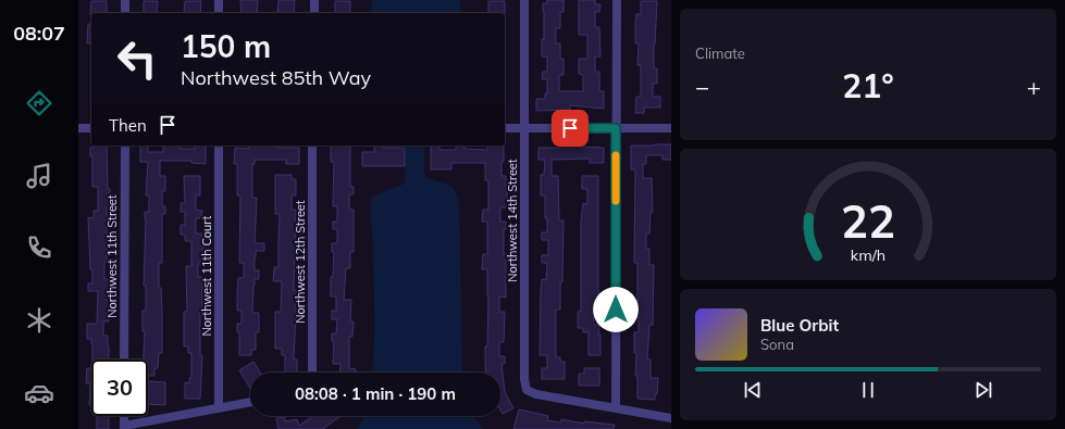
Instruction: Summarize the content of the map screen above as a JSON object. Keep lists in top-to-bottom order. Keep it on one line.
{"streets":{"street":["Northwest 14th Street","Northwest 11th Street","Northwest 12th Street","Northwest 11th Court"]},"page":{"tabs":"08:07","tile":"Climate","turn":["150 m","Northwest 85th Way"],"heat":["−","21°","+"],"then":"Then","song":["Blue Orbit","Sona"],"limit":"30","trip":"08:08 · 1 min · 190 m","gauge":["22","km/h"]}}
